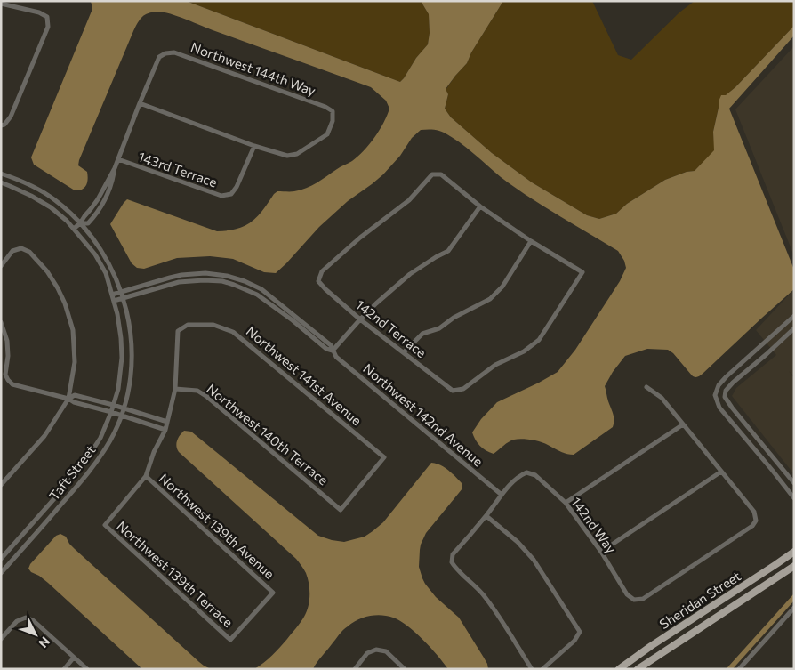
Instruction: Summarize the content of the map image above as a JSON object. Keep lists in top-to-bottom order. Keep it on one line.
{"streets":{"main road":["Sheridan Street"],"street":["Northwest 144th Way","143rd Terrace","142nd Terrace","Northwest 141st Avenue","Northwest 142nd Avenue","Northwest 140th Terrace","Taft Street","142nd Way","Northwest 139th Avenue","Northwest 139th Terrace"]},"crossings":[["Northwest 144th Way","143rd Terrace"],["Northwest 141st Avenue","Northwest 140th Terrace"],["Northwest 142nd Avenue","Taft Street"],["Northwest 142nd Avenue","142nd Way"],["Northwest 139th Avenue","Northwest 139th Terrace"]],"north":"bottom right"}
